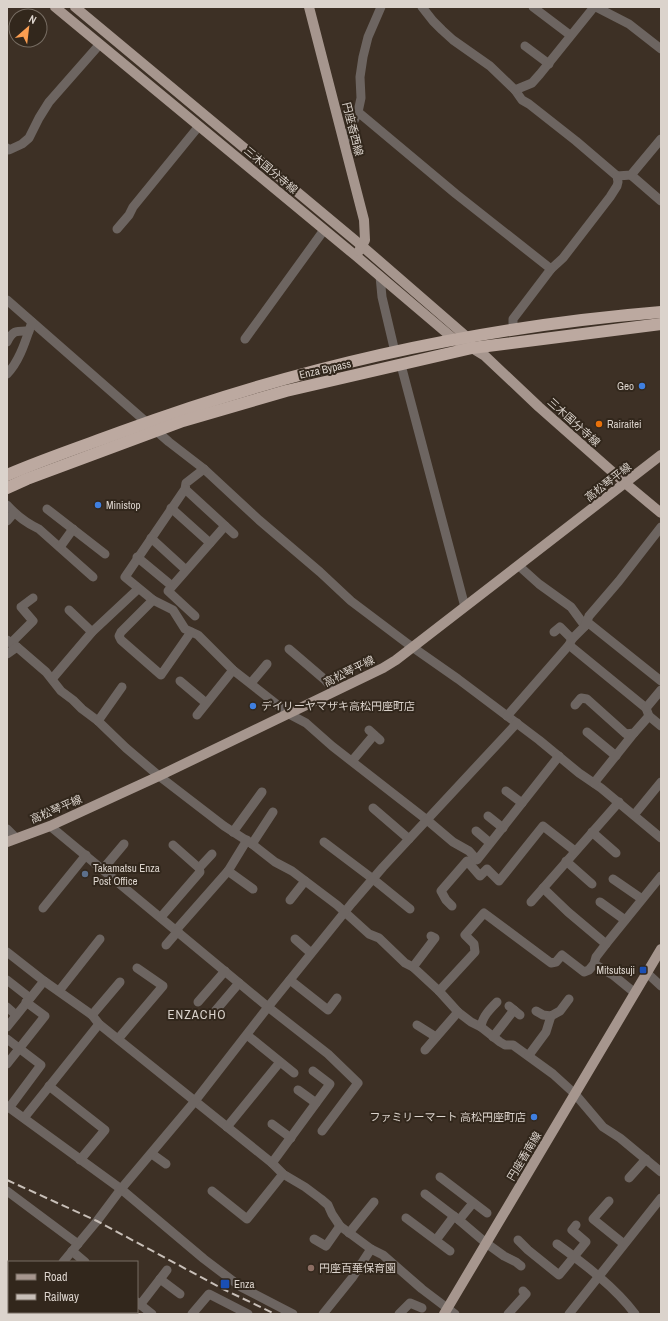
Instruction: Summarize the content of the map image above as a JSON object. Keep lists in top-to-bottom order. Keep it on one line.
{"streets":{"highway":["Enza Bypass"],"main road":["円座香西線","三木国分寺線","高松琴平線","円座香南線"]},"crossings":[["円座香西線","三木国分寺線"],["三木国分寺線","Enza Bypass"],["三木国分寺線","高松琴平線"]],"districts":["ENZACHO"],"places":{"other":["Geo","Rairaitei","Ministop","デイリーヤマザキ高松円座町店","Takamatsu Enza Post Office","ファミリーマート 高松円座町店","円座百華保育園"],"transit":["Mitsutsuji","Enza"]},"legend":["Road","Railway"],"north":"top right"}
